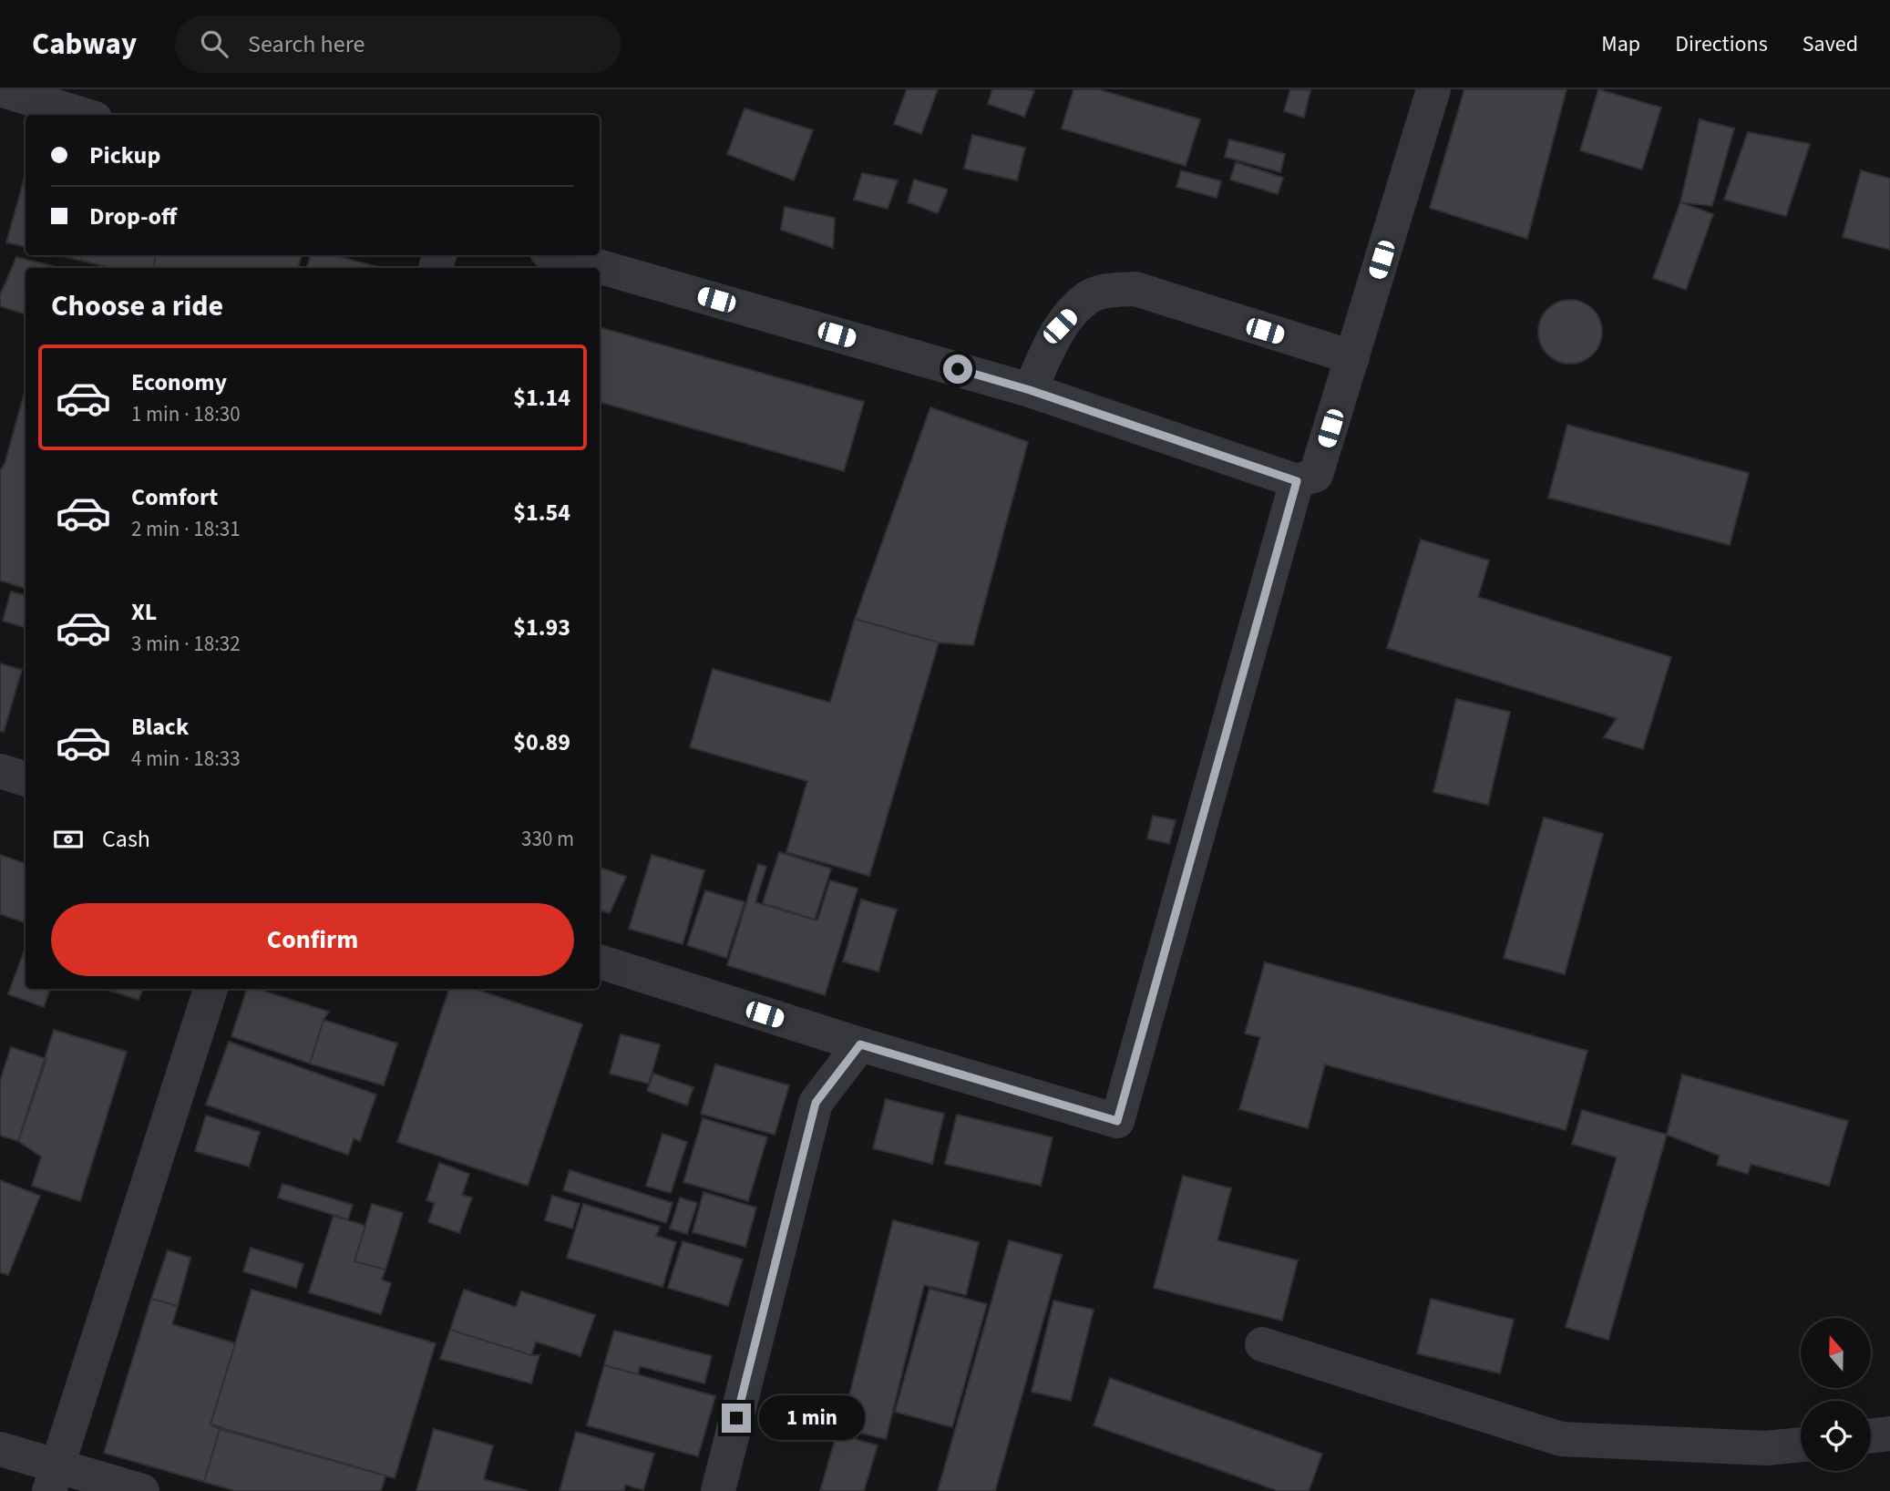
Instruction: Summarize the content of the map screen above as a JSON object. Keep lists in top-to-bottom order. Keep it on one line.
{"north":"top","page":{"header":"Cabway","search":"Search here","nav":["Map","Directions","Saved"],"banner":["Pickup","Drop-off"],"heading":"Choose a ride","list":[{"name":"Economy","note":"1 min · 18:30","value":"$1.14"},{"name":"Comfort","note":"2 min · 18:31","value":"$1.54"},{"name":"XL","note":"3 min · 18:32","value":"$1.93"},{"name":"Black","note":"4 min · 18:33","value":"$0.89"}],"pay":["Cash","330 m"],"buttons":"Confirm","bubble":"1 min"}}
